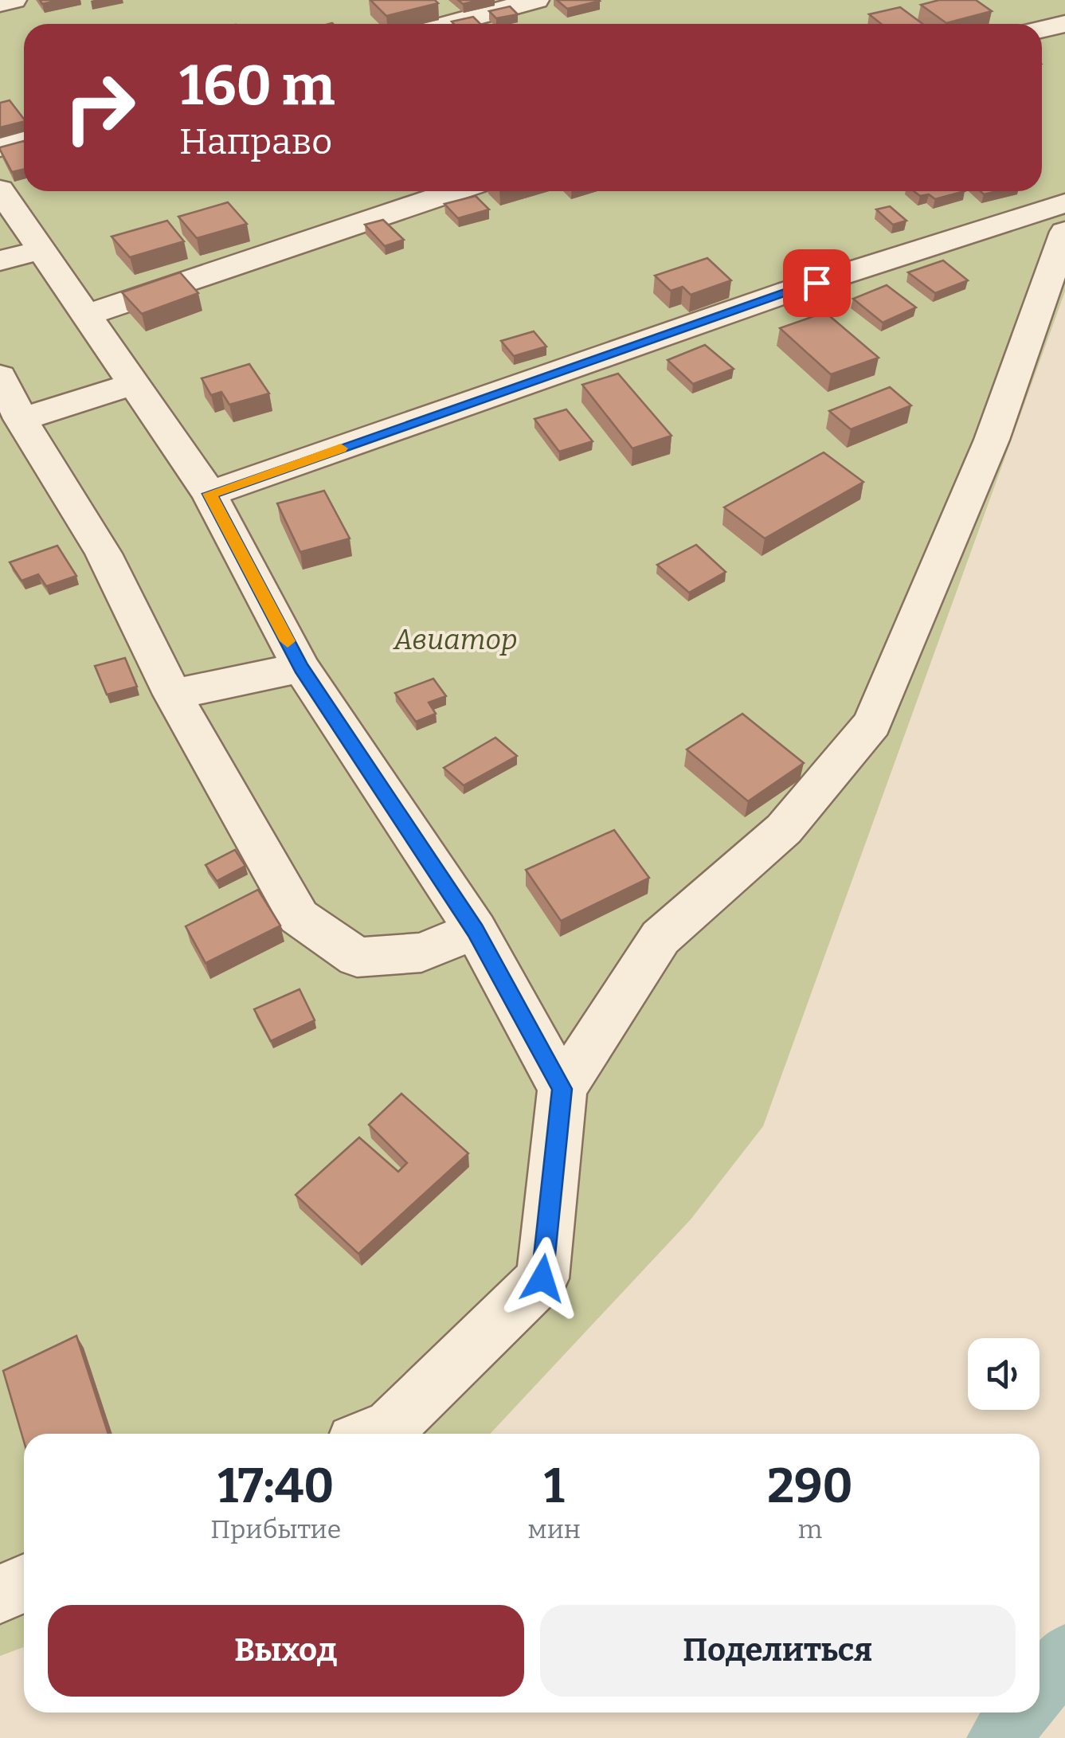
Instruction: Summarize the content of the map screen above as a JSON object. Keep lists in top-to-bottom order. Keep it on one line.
{"parks":["Авиатор"],"page":{"turn":["160 m","Направо"],"eta":["17:40","Прибытие","1","мин","290","m"],"buttons":["Выход","Поделиться"]}}
